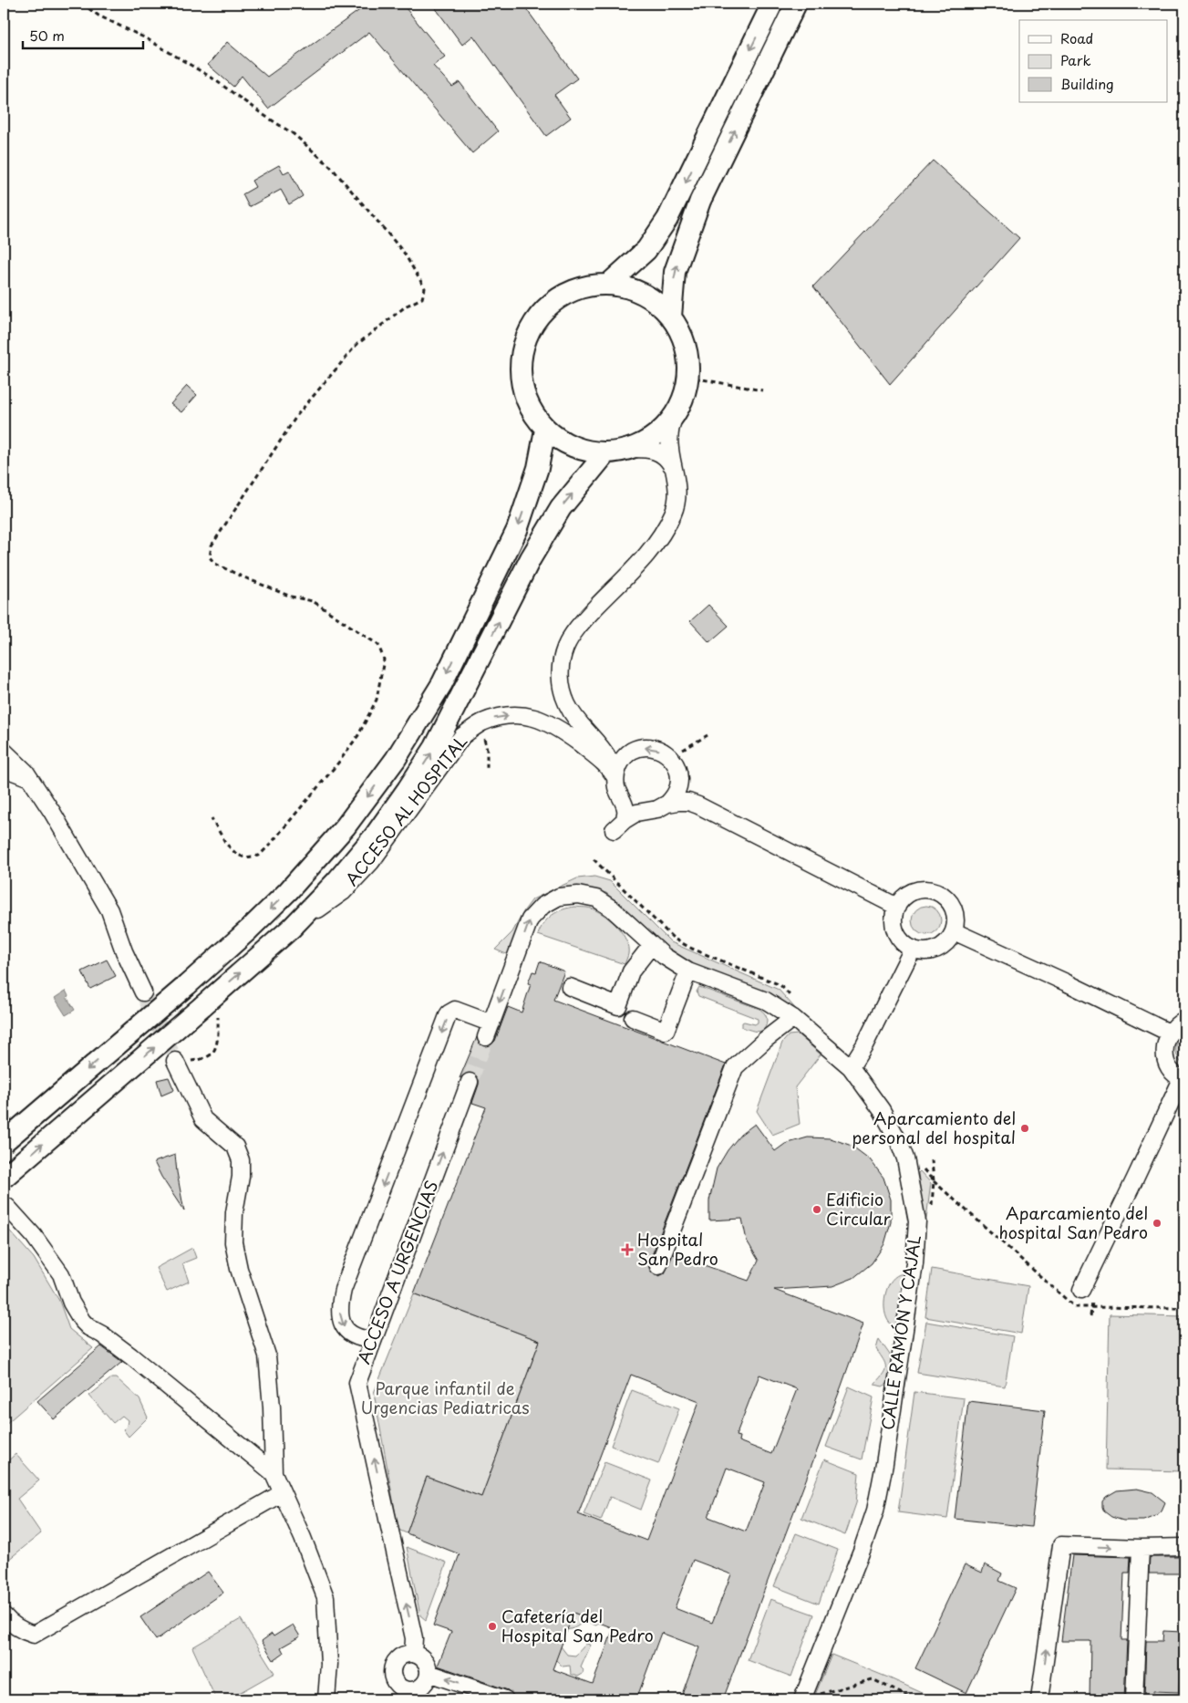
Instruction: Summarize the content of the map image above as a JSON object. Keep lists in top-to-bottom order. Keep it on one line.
{"streets":{"street":["ACCESO AL HOSPITAL","ACCESO A URGENCIAS","CALLE RAMÓN Y CAJAL"]},"crossings":[["ACCESO A URGENCIAS","CALLE RAMÓN Y CAJAL"]],"parks":["Parque infantil de Urgencias Pediatricas"],"places":{"other":["Aparcamiento del personal del hospital","Edificio Circular","Aparcamiento del hospital San Pedro","Cafetería del Hospital San Pedro"],"health":["Hospital San Pedro"]},"legend":["Road","Park","Building"],"scale_bar":"50 m"}
